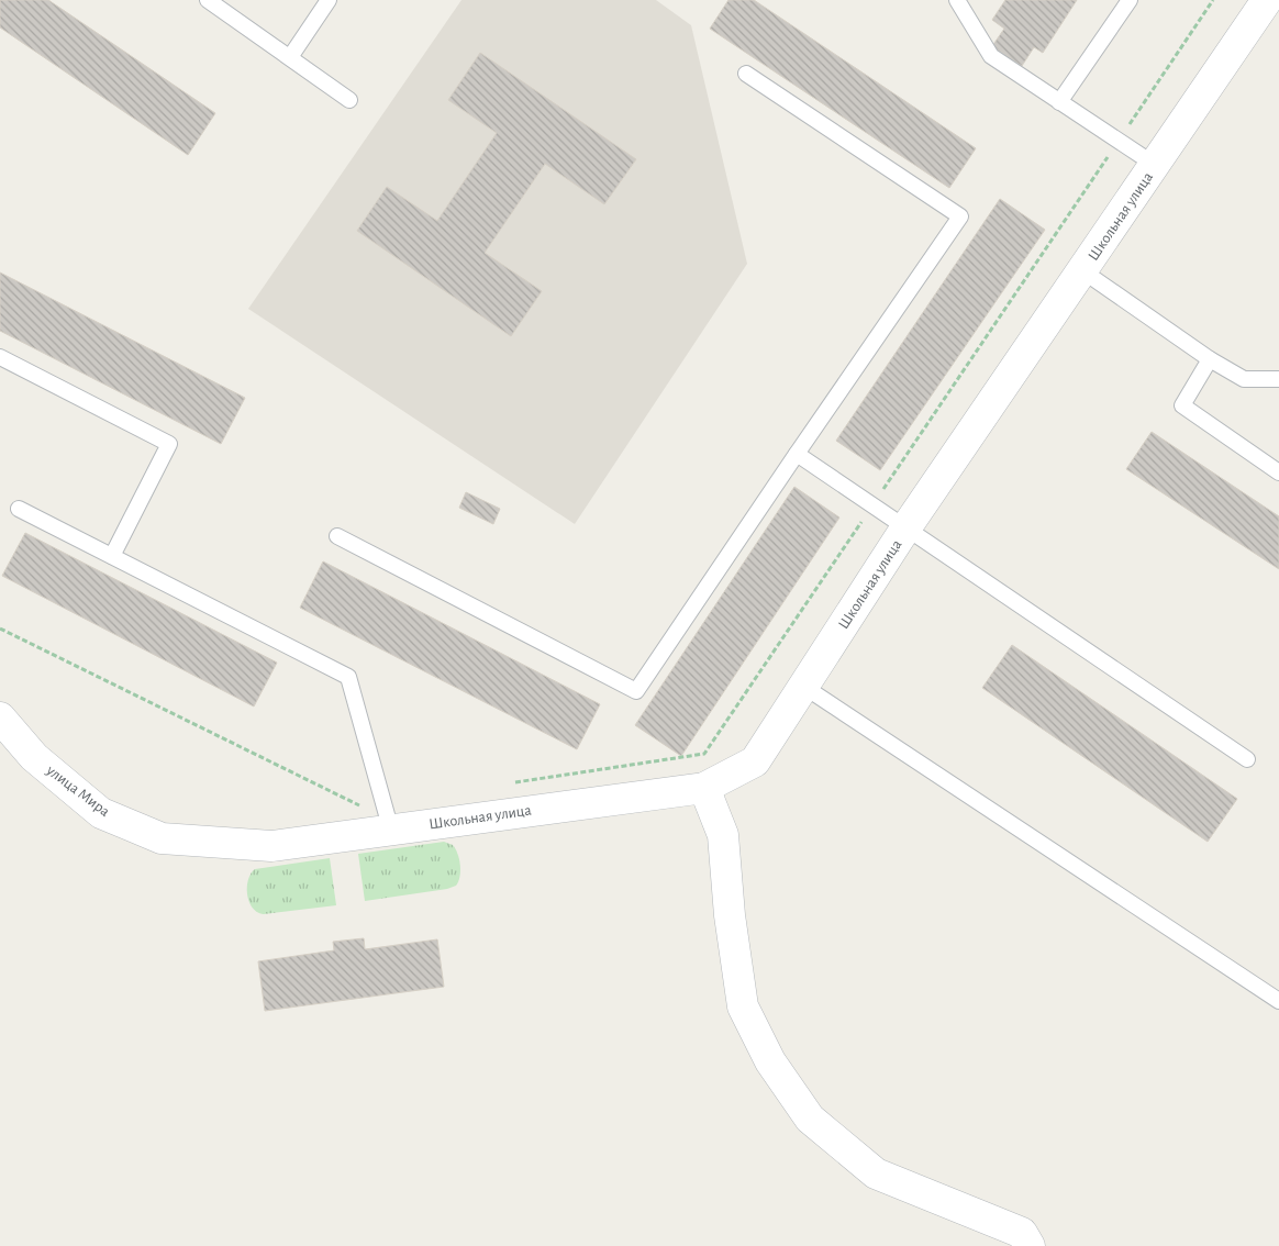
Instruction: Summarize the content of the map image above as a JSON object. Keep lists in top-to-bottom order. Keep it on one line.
{"streets":{"street":["Школьная улица","улица Мира"]},"crossings":[["Школьная улица","улица Мира"]]}
